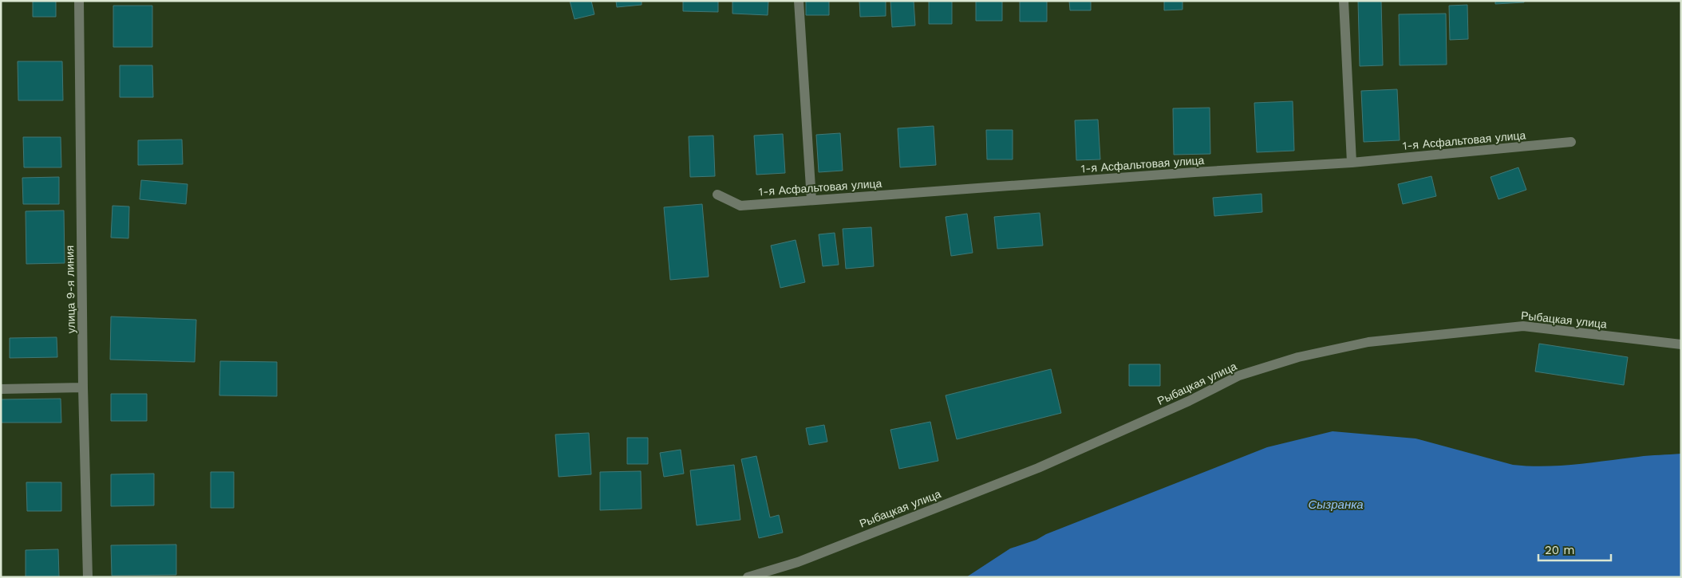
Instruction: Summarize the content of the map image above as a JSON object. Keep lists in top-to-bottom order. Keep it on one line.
{"streets":{"street":["1-я Асфальтовая улица","улица 9-я линия","Рыбацкая улица"]},"water":["Сызранка"],"scale_bar":"20 m"}
